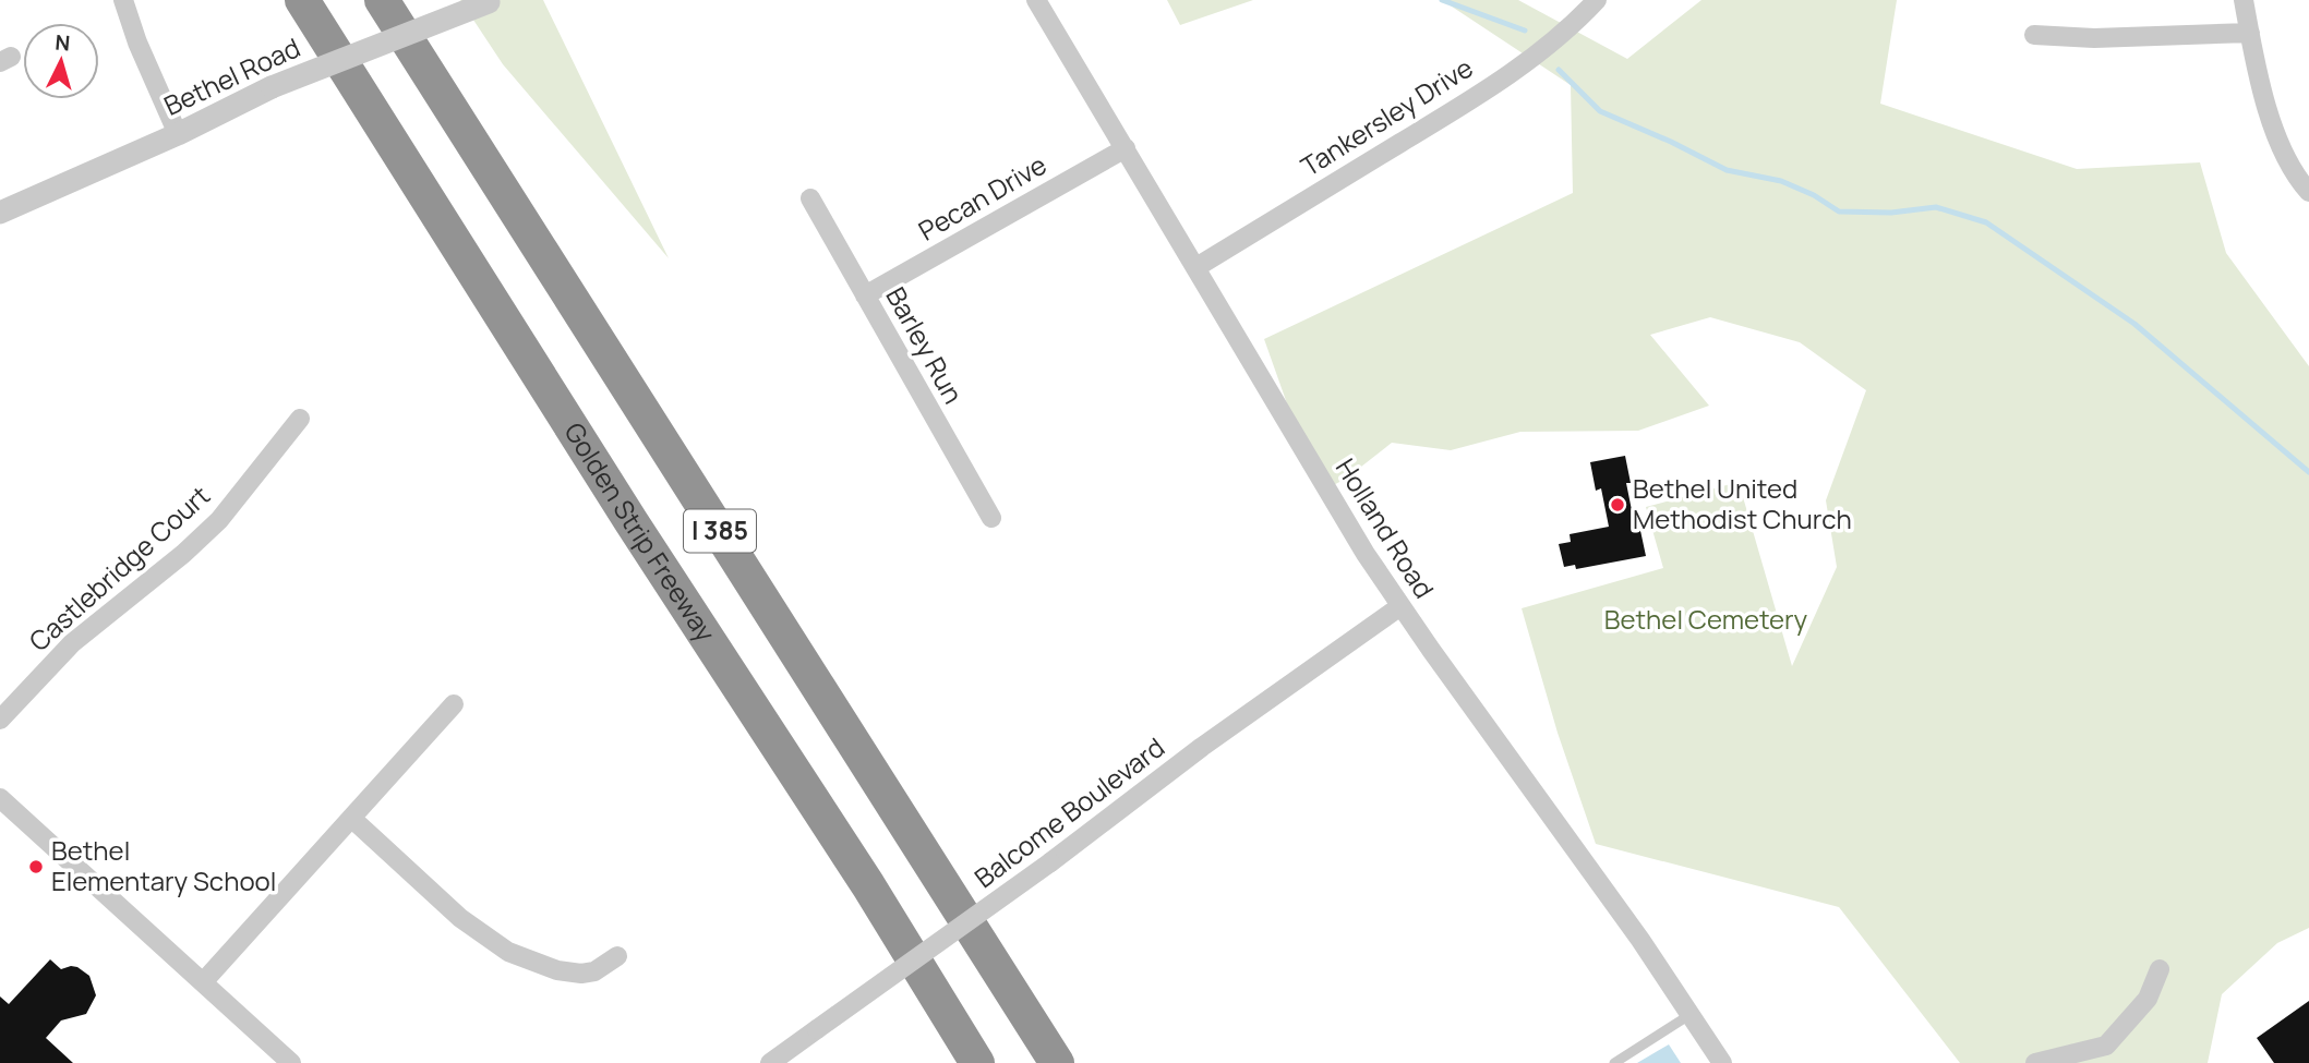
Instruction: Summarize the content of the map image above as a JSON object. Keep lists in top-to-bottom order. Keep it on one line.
{"streets":{"highway":["I 385","Golden Strip Freeway"],"street":["Bethel Road","Tankersley Drive","Pecan Drive","Barley Run","Holland Road","Castlebridge Court","Balcome Boulevard"]},"crossings":[["Tankersley Drive","Holland Road"],["Pecan Drive","Barley Run"],["Pecan Drive","Holland Road"],["Holland Road","Balcome Boulevard"]],"parks":["Bethel Cemetery"],"places":["Bethel United Methodist Church","Bethel Elementary School"],"north":"top"}
